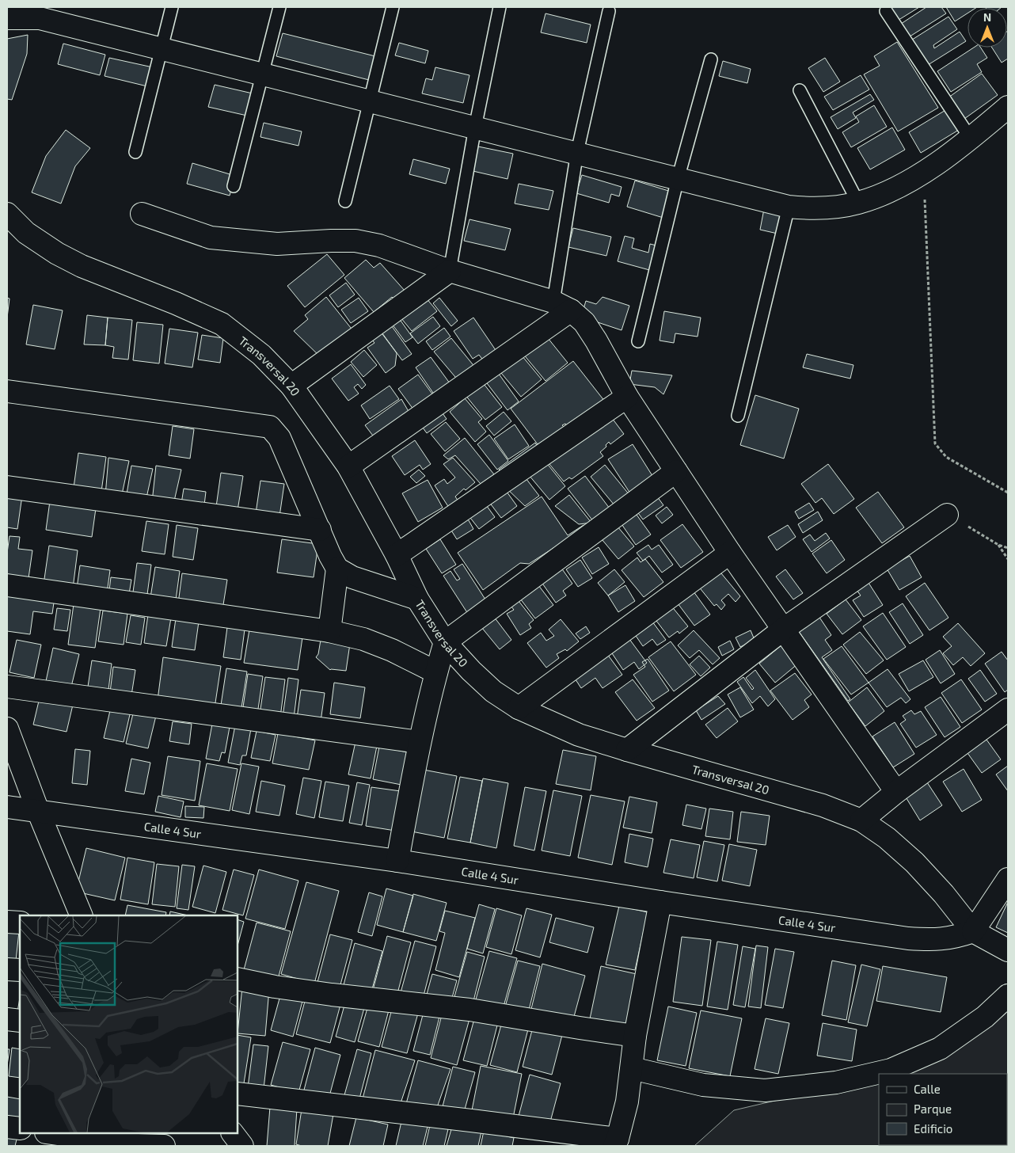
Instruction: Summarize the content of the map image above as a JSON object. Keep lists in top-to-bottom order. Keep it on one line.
{"streets":{"street":["Transversal 20","Calle 4 Sur"]},"crossings":[["Transversal 20","Calle 4 Sur"]],"legend":["Calle","Parque","Edificio"],"north":"top"}
